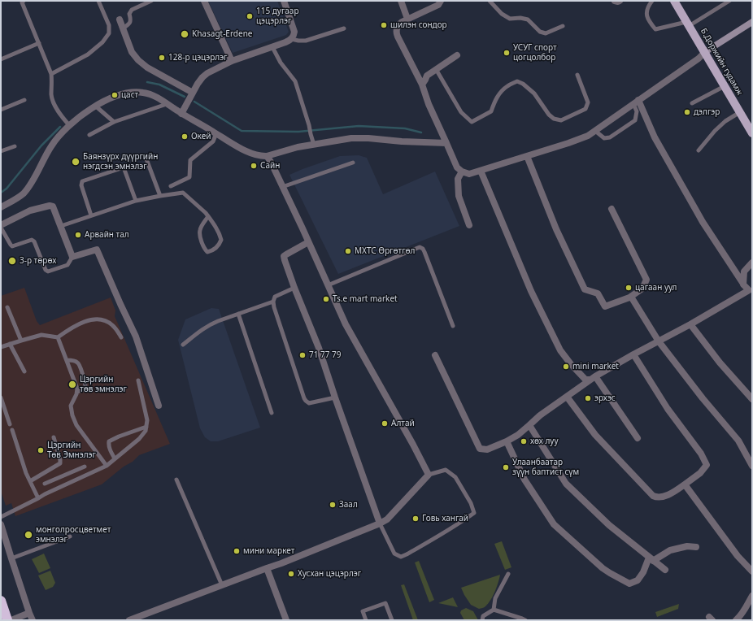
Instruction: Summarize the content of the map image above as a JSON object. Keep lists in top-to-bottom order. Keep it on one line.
{"streets":{"main road":["Б.Доржийн гудамж"]},"places":["115 дугаар цэцэрлэг","шилэн сондор","Khasagt-Erdene","УСУГ спорт цогцолбор","128-р цэцэрлэг","цаст","дэлгэр","Окей","Баянзүрх дүүргийн нэгдсэн эмнэлэг","Сайн","Арвайн тал","МХТС Өргөтгөл","3-р төрөх","цагаан уул","Ts.e mart market","71 77 79","mini market","Цэргийн төв эмнэлэг","эрхэс","Алтай","хөх луу","Цэргийн Төв Эмнэлэг","Улаанбаатар зүүн баптист сүм","Заал","Говь хангай","монголросцветмет эмнэлэг","мини маркет","Хусхан цэцэрлэг"]}
